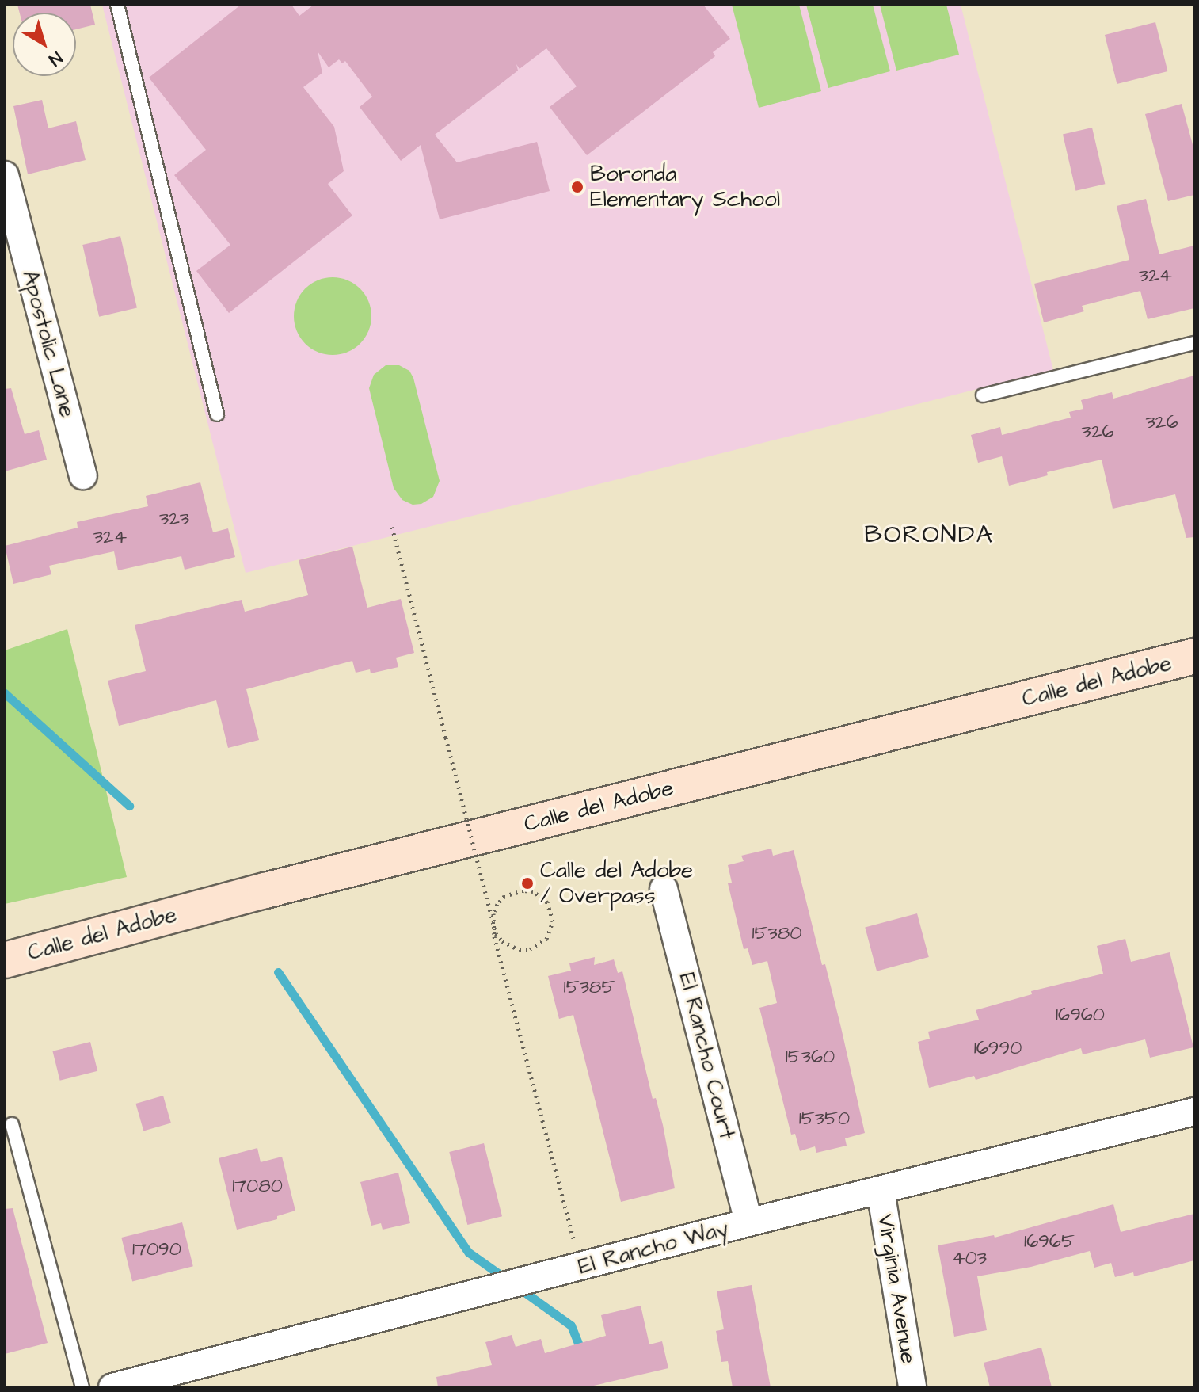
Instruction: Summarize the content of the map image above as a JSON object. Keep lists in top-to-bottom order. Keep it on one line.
{"streets":{"street":["Apostolic Lane","Calle del Adobe","El Rancho Court","El Rancho Way","Virginia Avenue"]},"crossings":[["El Rancho Court","El Rancho Way"],["El Rancho Way","Virginia Avenue"]],"districts":["BORONDA"],"places":["Boronda Elementary School","Calle del Adobe / Overpass"],"house_numbers":["324","326","326","323","324","15380","15385","16960","16990","15360","15350","17080","16965","17090","403"],"north":"bottom right"}
